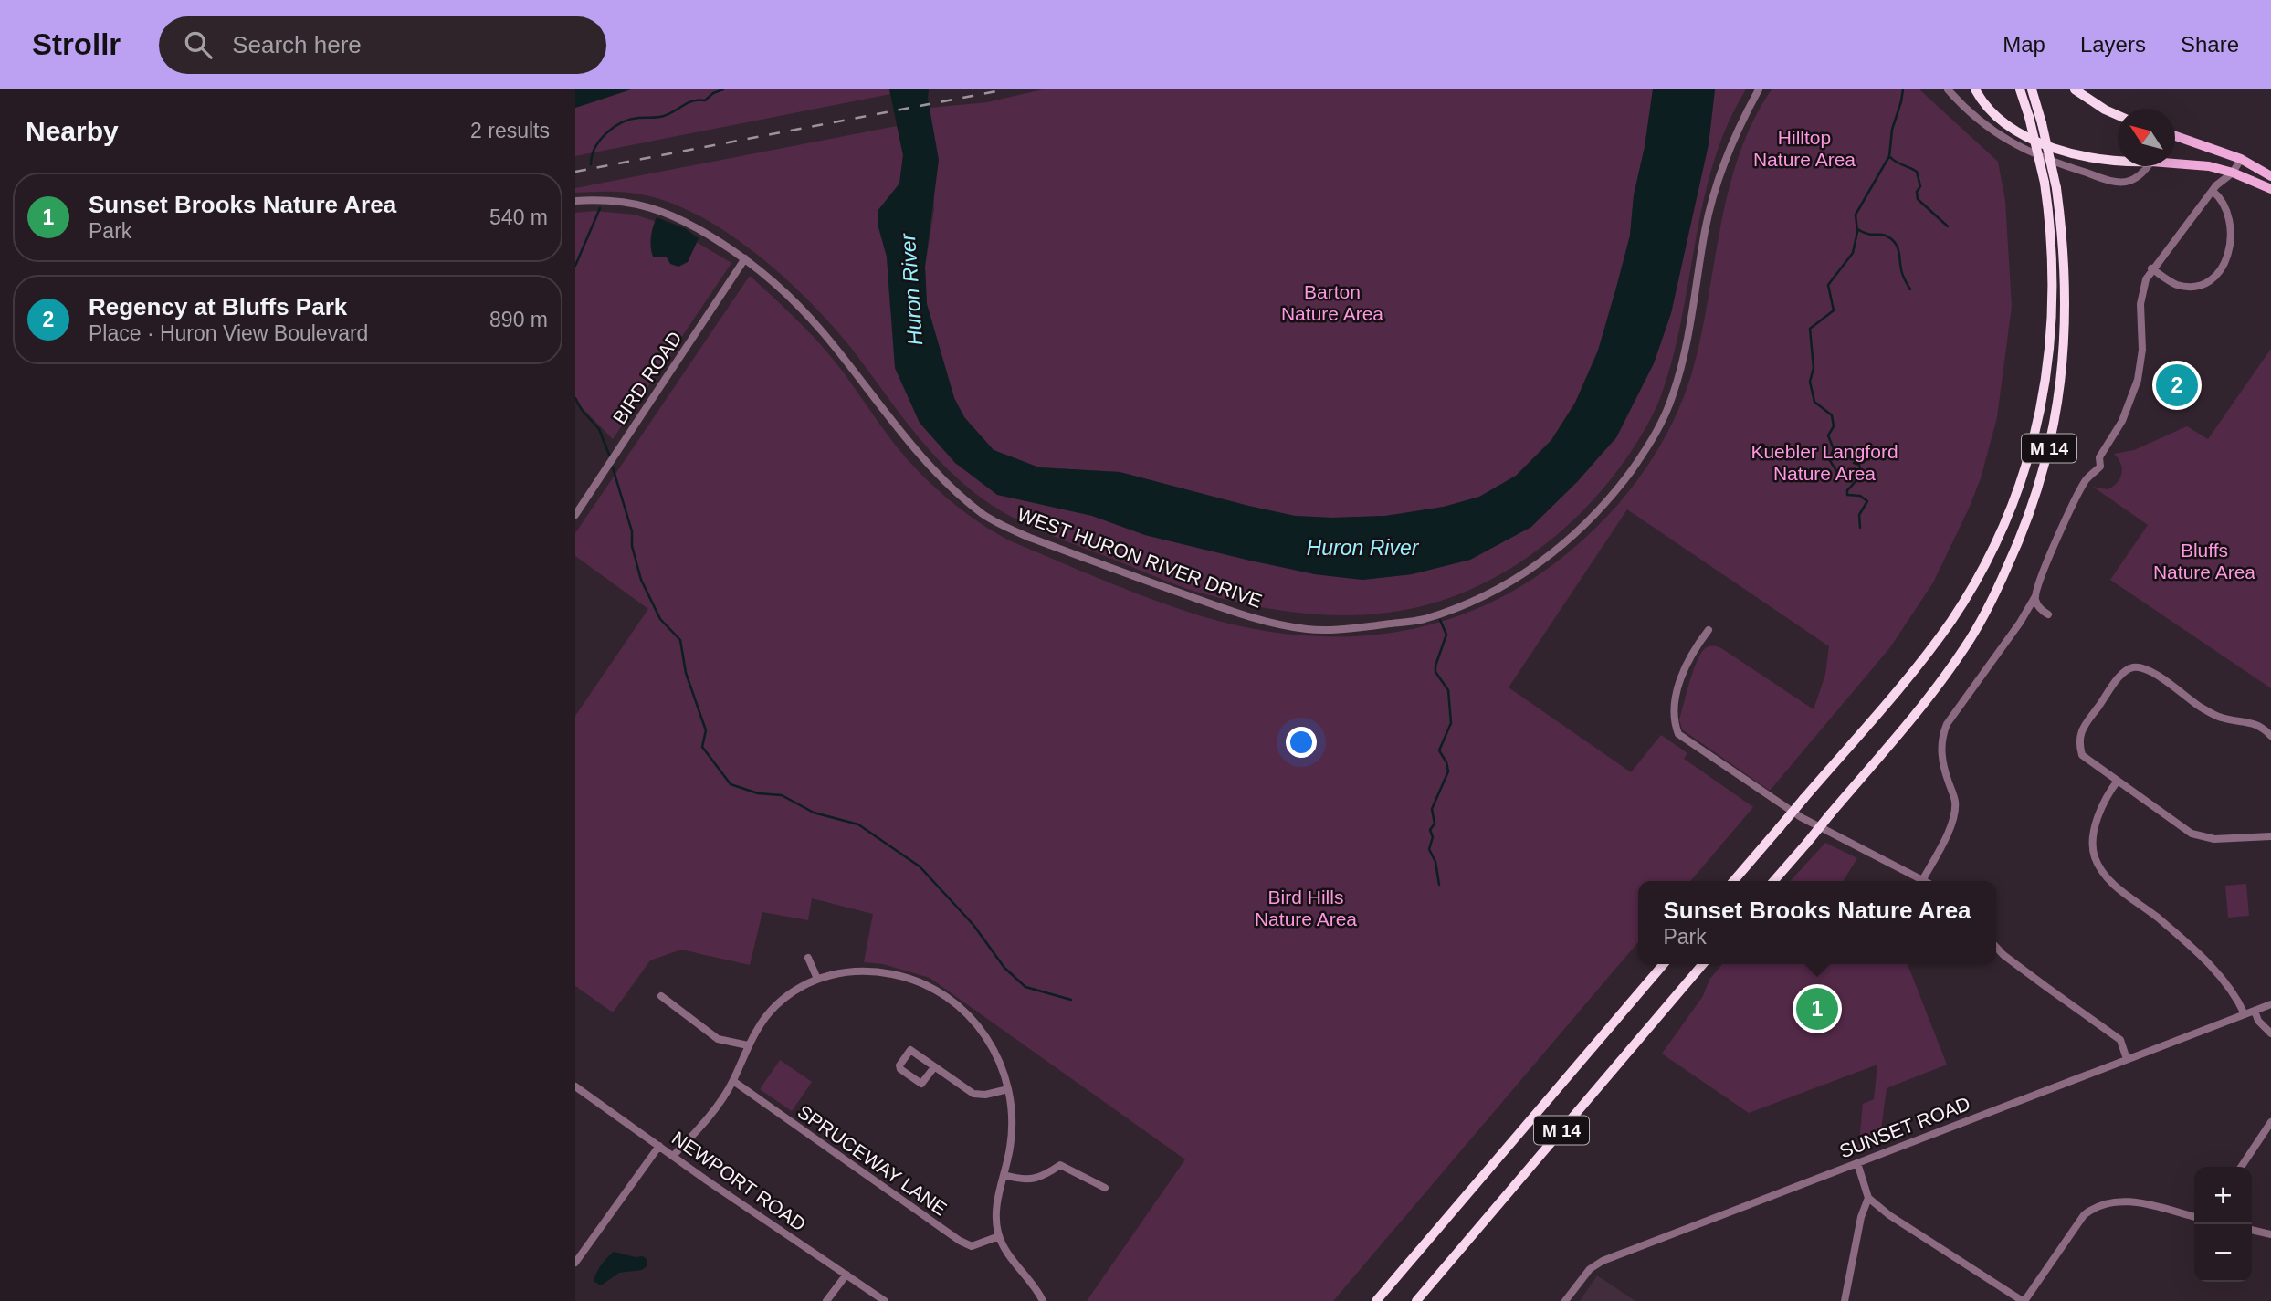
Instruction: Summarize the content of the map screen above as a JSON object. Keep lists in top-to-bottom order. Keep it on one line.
{"streets":{"highway":["M 14"],"street":["BIRD ROAD","WEST HURON RIVER DRIVE","SUNSET ROAD","SPRUCEWAY LANE","NEWPORT ROAD"]},"crossings":[["BIRD ROAD","WEST HURON RIVER DRIVE"]],"water":["Huron River"],"parks":["Hilltop Nature Area","Barton Nature Area","Kuebler Langford Nature Area","Bluffs Nature Area","Bird Hills Nature Area"],"north":"top left","page":{"header":"Strollr","search":"Search here","nav":["Map","Layers","Share"],"heading":["Nearby","2 results"],"list":[{"mark":"1","name":"Sunset Brooks Nature Area","note":"Park","value":"540 m"},{"mark":"2","name":"Regency at Bluffs Park","note":"Place · Huron View Boulevard","value":"890 m"}],"pins":["2","1"],"popup":["Sunset Brooks Nature Area","Park"],"map_buttons":["+","−"]}}
